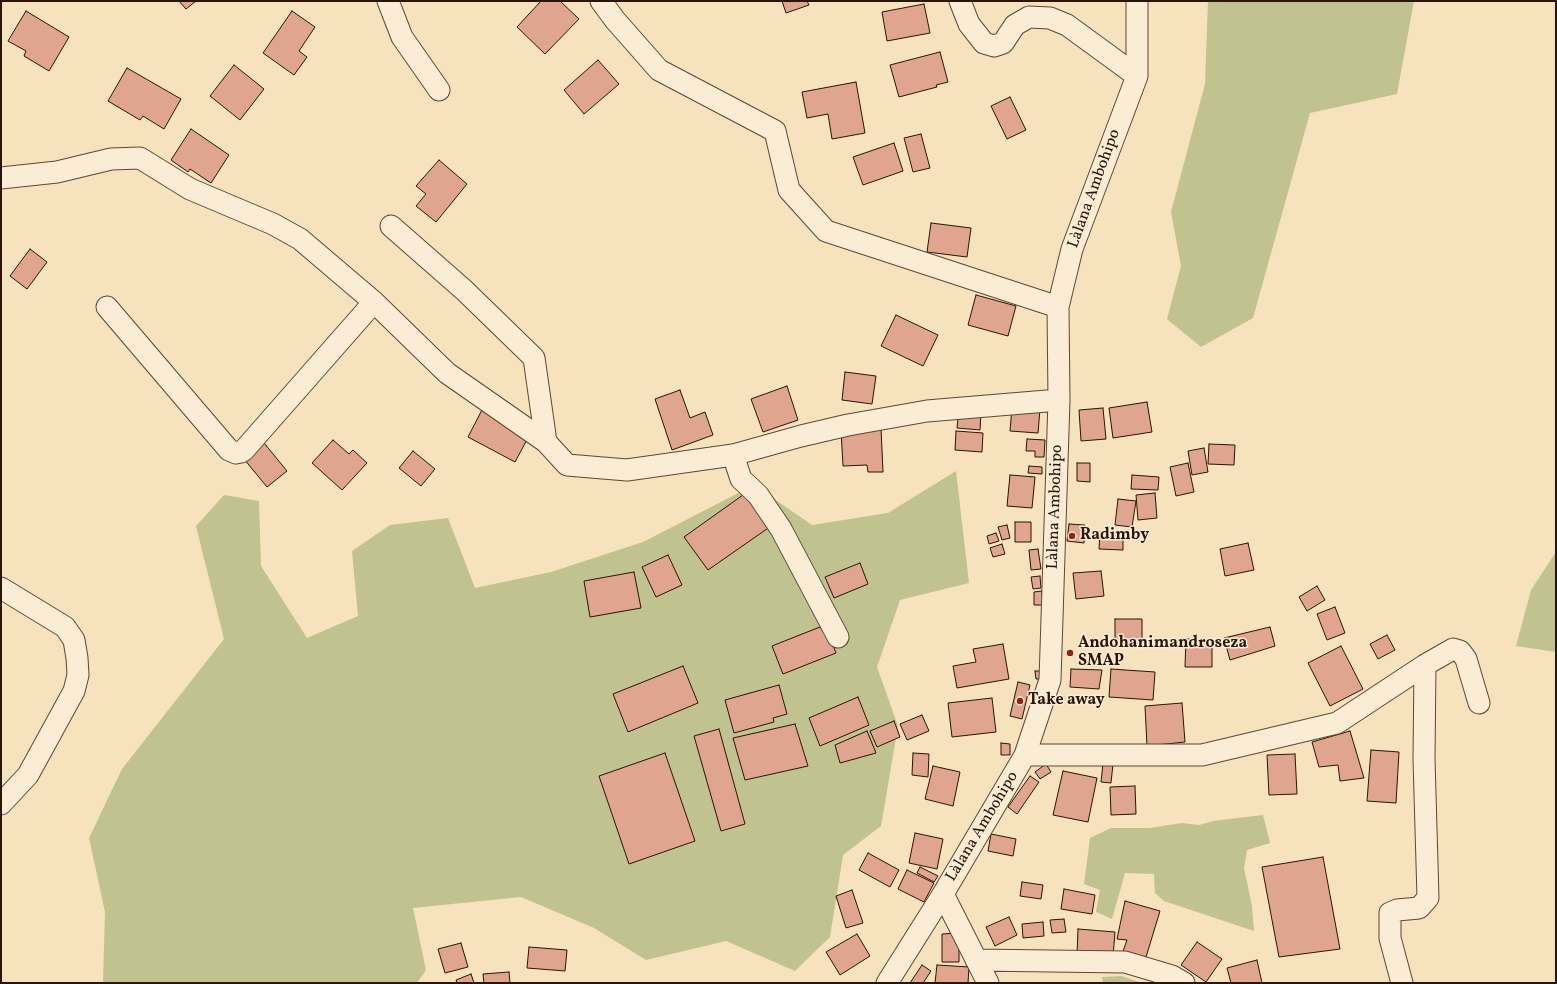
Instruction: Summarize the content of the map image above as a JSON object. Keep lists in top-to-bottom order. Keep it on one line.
{"streets":{"street":["Làlana Ambohipo"]},"places":["Radimby","Andohanimandroseza SMAP","Take away"]}
